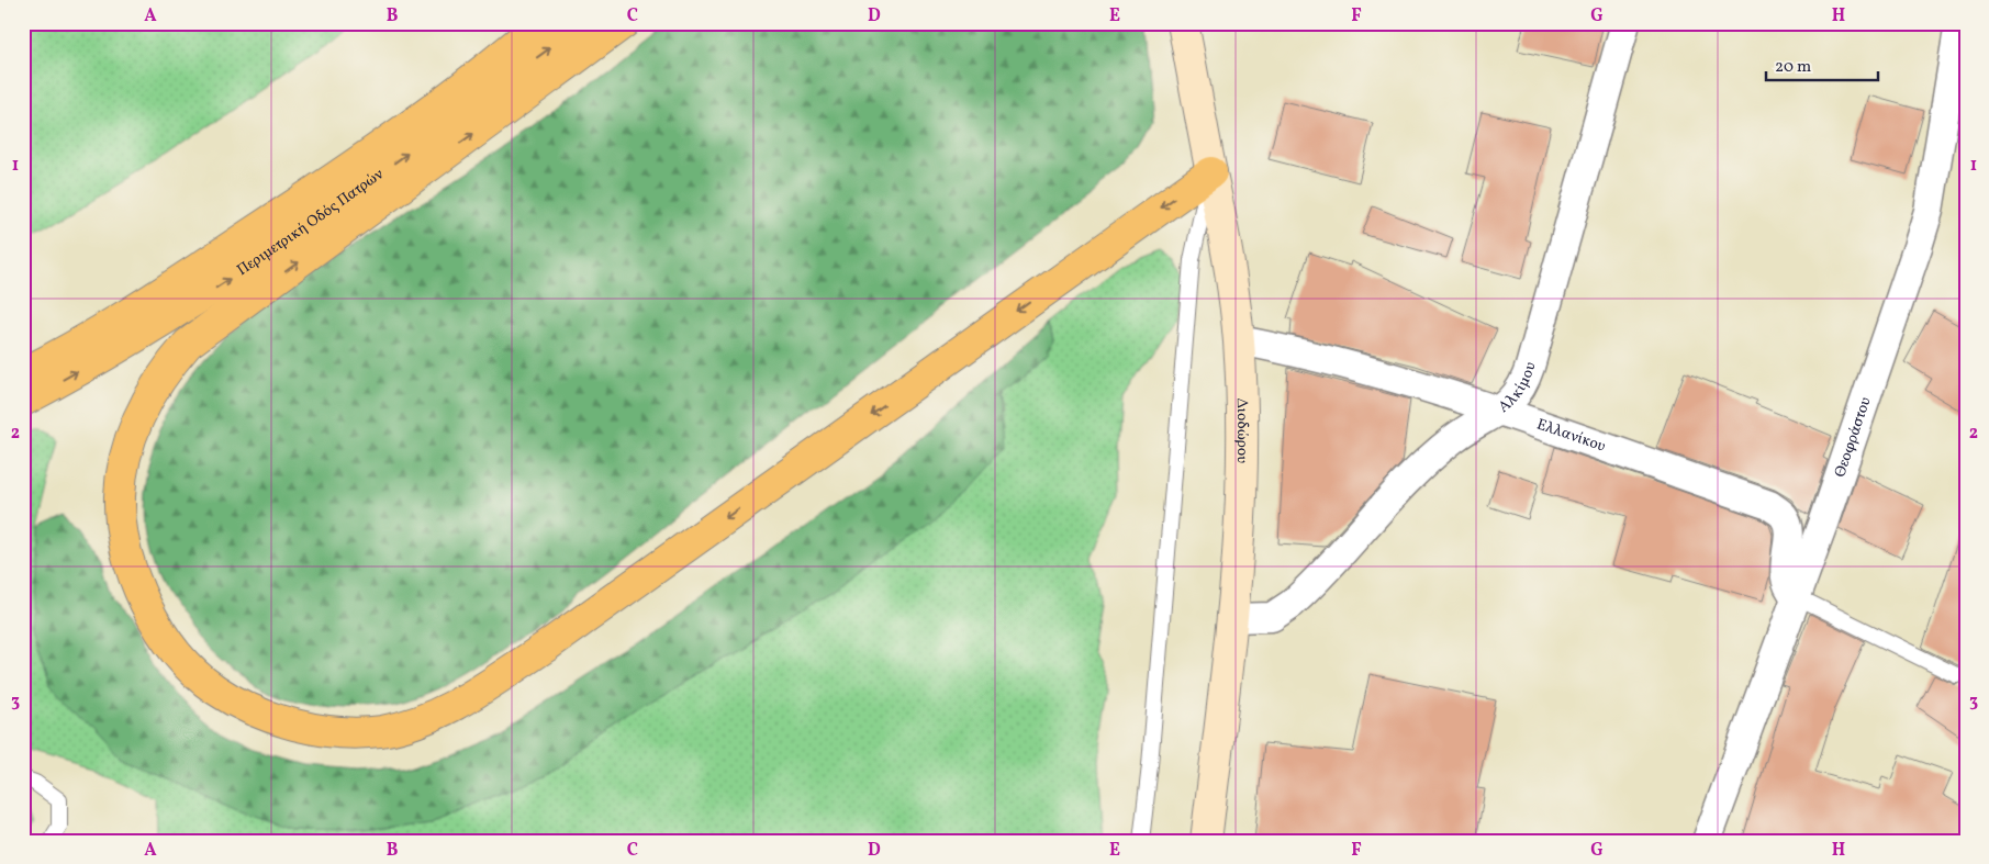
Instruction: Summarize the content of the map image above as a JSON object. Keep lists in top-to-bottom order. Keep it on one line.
{"streets":{"highway":["Περιμετρική Οδός Πατρών"],"street":["Αλκίμου","Διοδώρου","Ελλανίκου","Θεοφράστου"]},"crossings":[["Αλκίμου","Διοδώρου"],["Αλκίμου","Ελλανίκου"],["Διοδώρου","Ελλανίκου"],["Ελλανίκου","Θεοφράστου"]],"scale_bar":"20 m","grid":{"columns":["A","B","C","D","E","F","G","H"],"rows":["1","2","3"]}}
